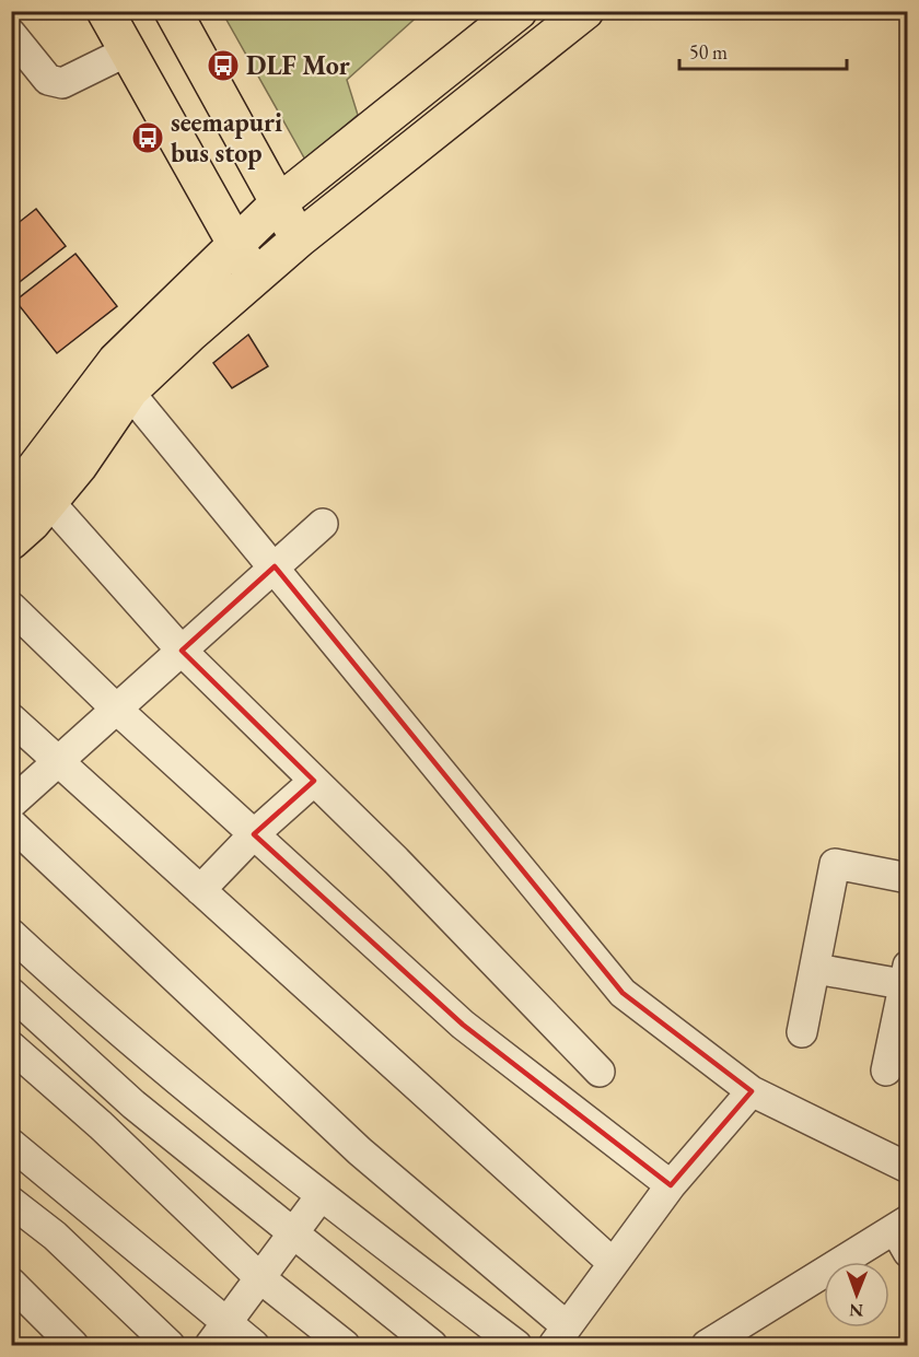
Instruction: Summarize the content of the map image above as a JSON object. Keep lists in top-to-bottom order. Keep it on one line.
{"places":{"bus stop":["DLF Mor","seemapuri bus stop"]},"scale_bar":"50 m","north":"bottom"}
